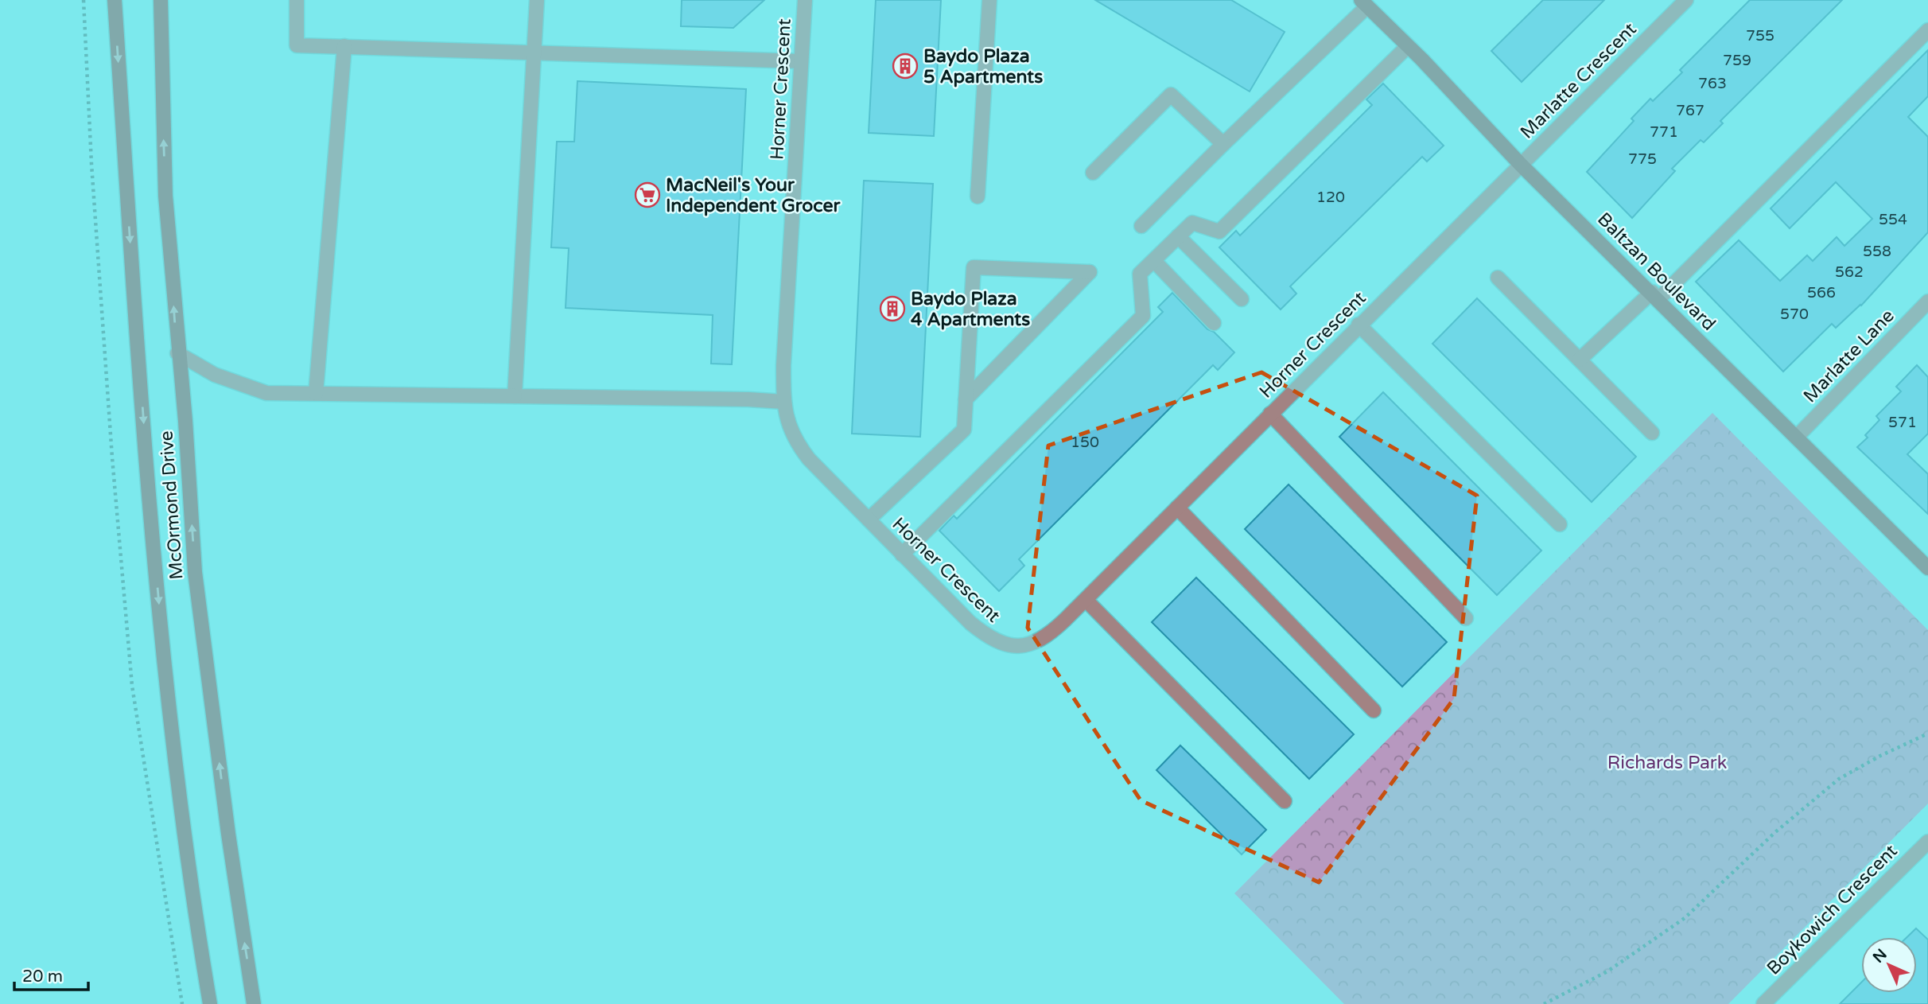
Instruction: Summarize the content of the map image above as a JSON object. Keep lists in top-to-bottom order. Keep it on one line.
{"streets":{"main road":["Baltzan Boulevard","McOrmond Drive"],"street":["Marlatte Crescent","Horner Crescent","Marlatte Lane","Boykowich Crescent"]},"crossings":[["Marlatte Crescent","Horner Crescent"],["Marlatte Crescent","Baltzan Boulevard"],["Horner Crescent","Baltzan Boulevard"],["Baltzan Boulevard","Marlatte Lane"]],"parks":["Richards Park"],"places":{"building":["Baydo Plaza 5 Apartments","Baydo Plaza 4 Apartments"],"supermarket":["MacNeil's Your Independent Grocer"]},"house_numbers":["755","759","763","767","771","775","120","554","558","562","566","570","571","150"],"scale_bar":"20 m","north":"top left"}
